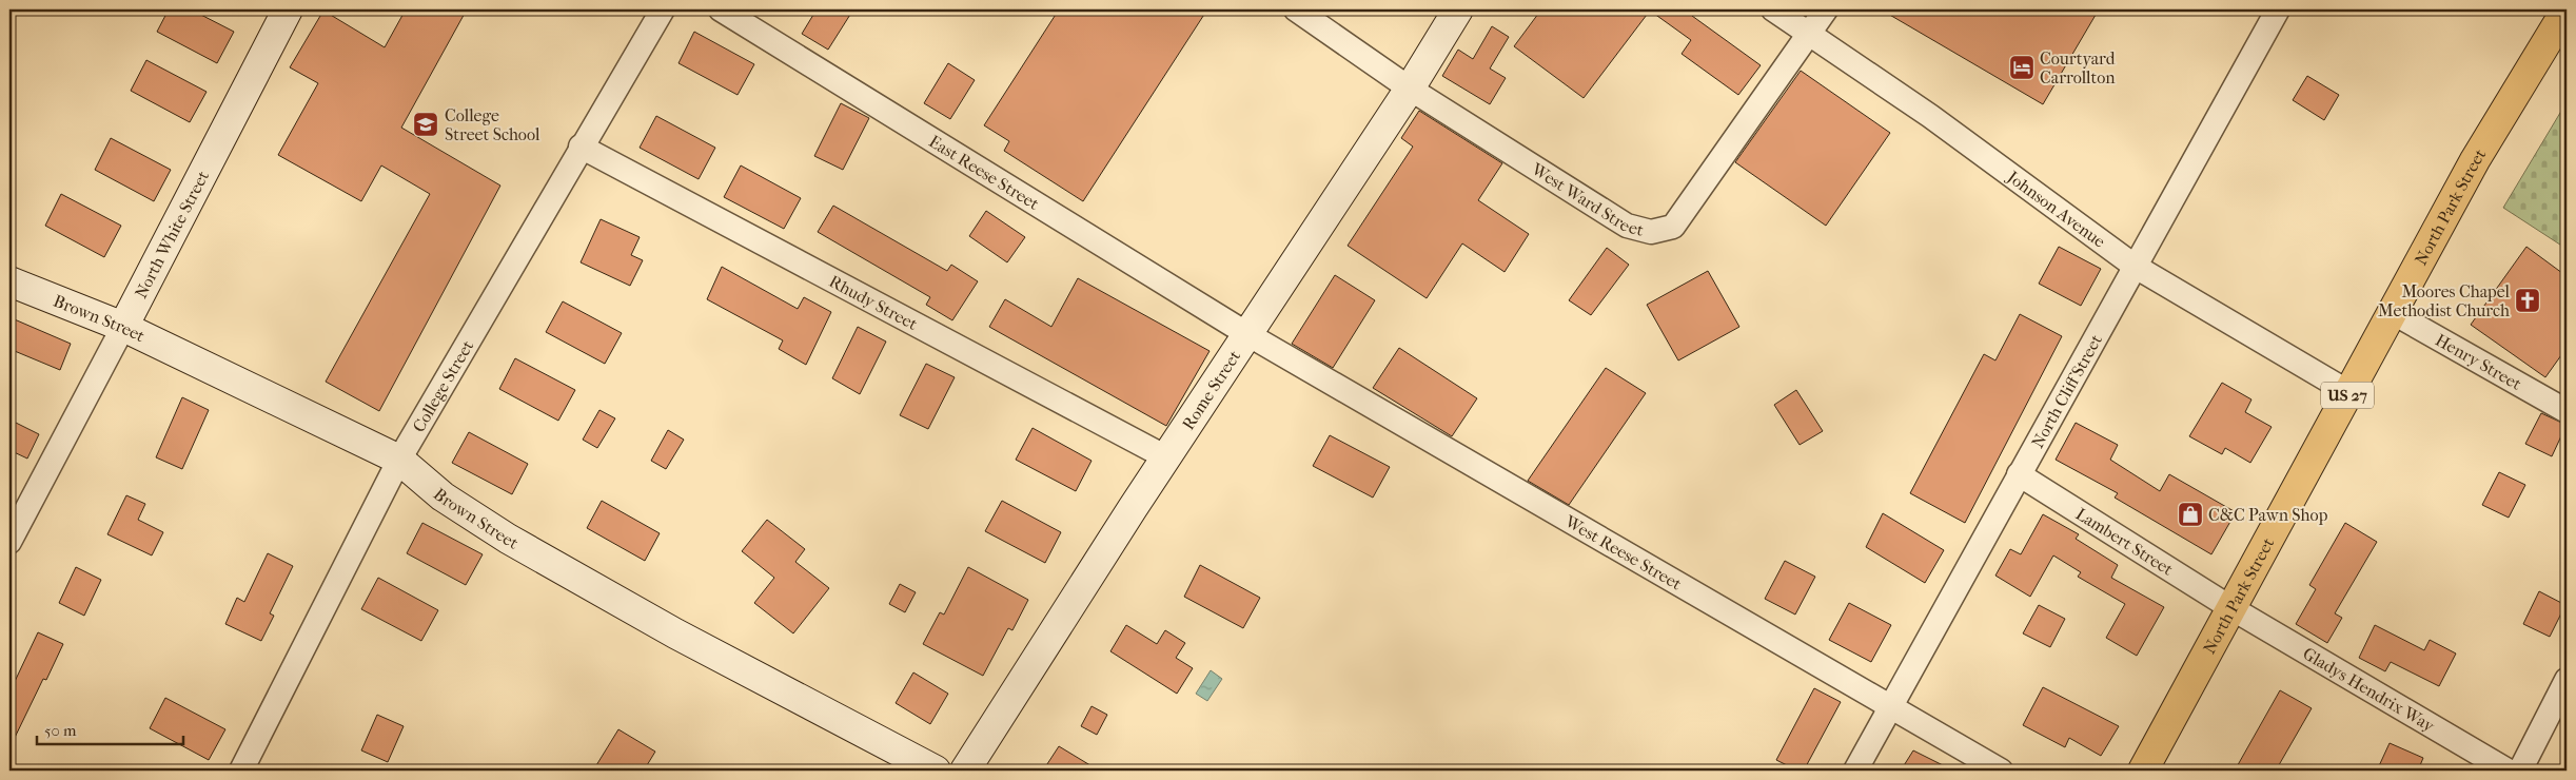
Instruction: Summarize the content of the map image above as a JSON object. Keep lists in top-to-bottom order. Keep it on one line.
{"streets":{"main road":["North Park Street","US 27"],"street":["East Reese Street","West Ward Street","Johnson Avenue","North White Street","Rhudy Street","Brown Street","Henry Street","College Street","Rome Street","North Cliff Street","Lambert Street","West Reese Street","Gladys Hendrix Way"]},"crossings":[["East Reese Street","Rome Street"],["East Reese Street","West Reese Street"],["West Ward Street","Johnson Avenue"],["West Ward Street","Rome Street"],["Johnson Avenue","North Park Street"],["Johnson Avenue","North Cliff Street"],["North Park Street","Henry Street"],["North Park Street","Lambert Street"],["North Park Street","Gladys Hendrix Way"],["North White Street","Brown Street"],["Rhudy Street","College Street"],["Rhudy Street","Rome Street"],["Brown Street","College Street"],["Rome Street","West Reese Street"],["North Cliff Street","Lambert Street"],["North Cliff Street","West Reese Street"],["Lambert Street","Gladys Hendrix Way"]],"places":{"hotel":["Courtyard Carrollton"],"school or university":["College Street School"],"church":["Moores Chapel Methodist Church"],"shop":["C&C Pawn Shop"]},"scale_bar":"50 m"}
